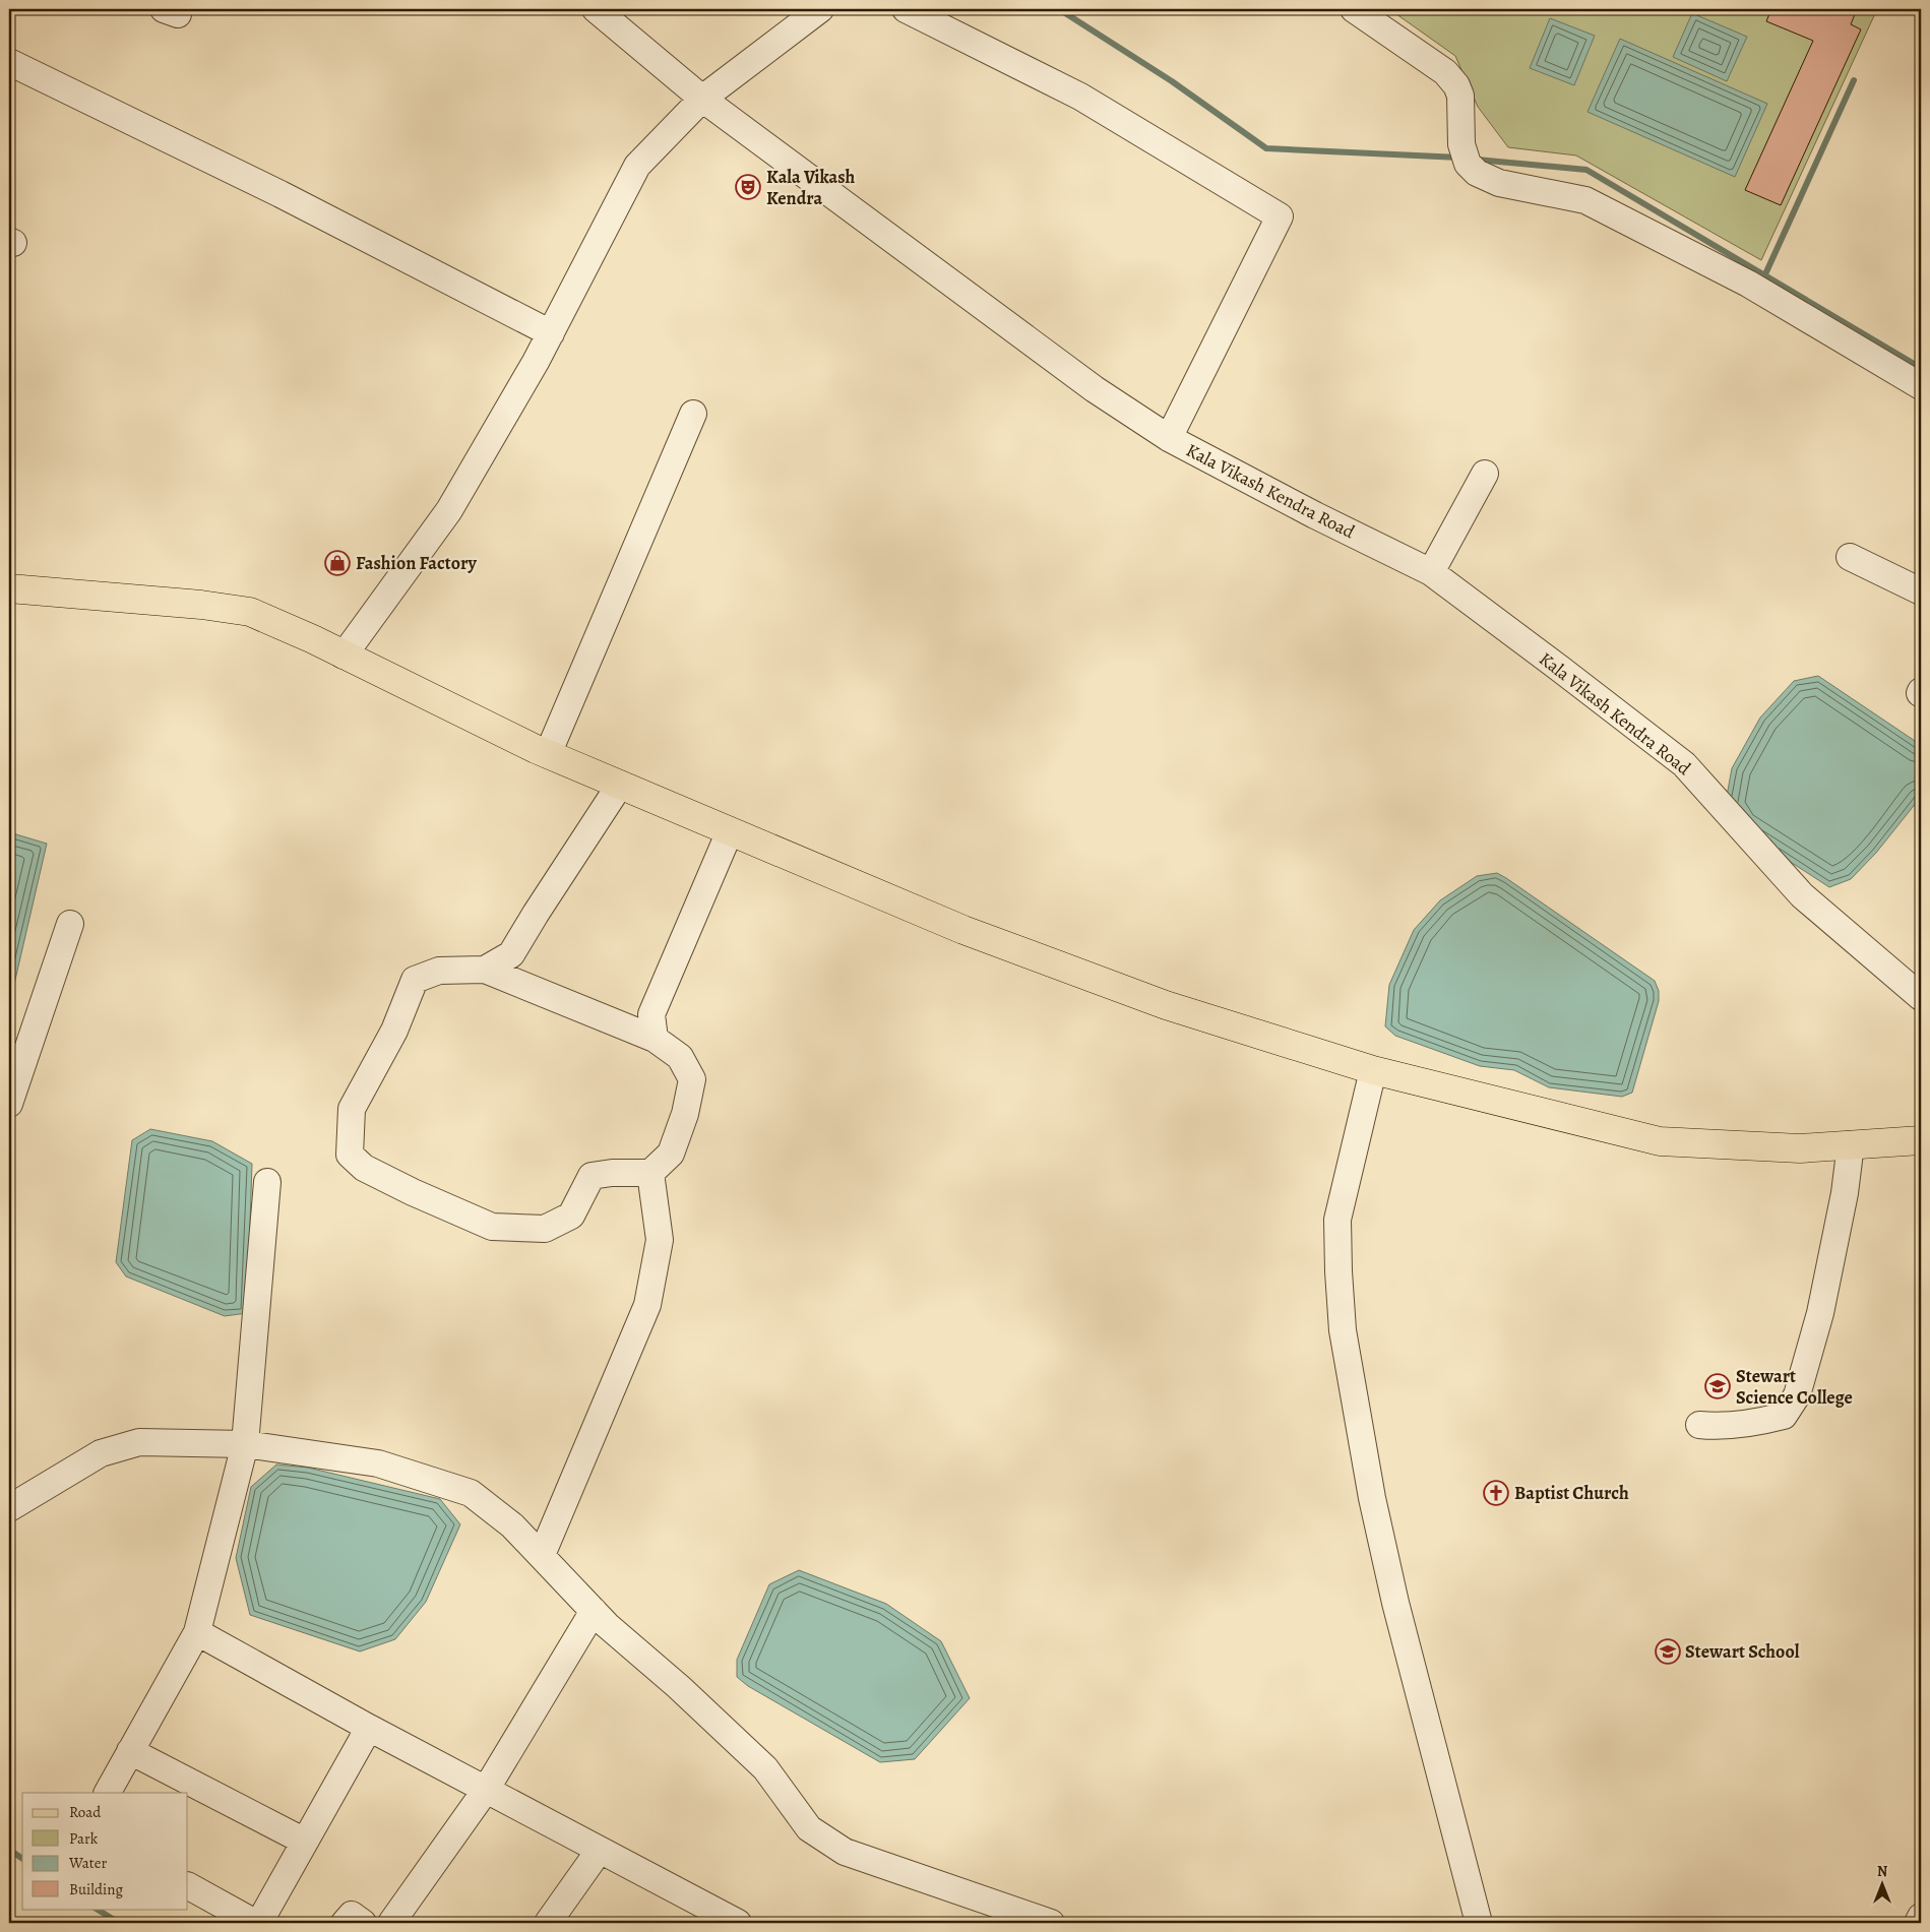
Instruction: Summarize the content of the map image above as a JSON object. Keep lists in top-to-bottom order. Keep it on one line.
{"streets":{"street":["Kala Vikash Kendra Road"]},"places":{"theatre":["Kala Vikash Kendra"],"shop":["Fashion Factory"],"school or university":["Stewart Science College","Stewart School"],"church":["Baptist Church"]},"legend":["Road","Park","Water","Building"],"north":"top"}
